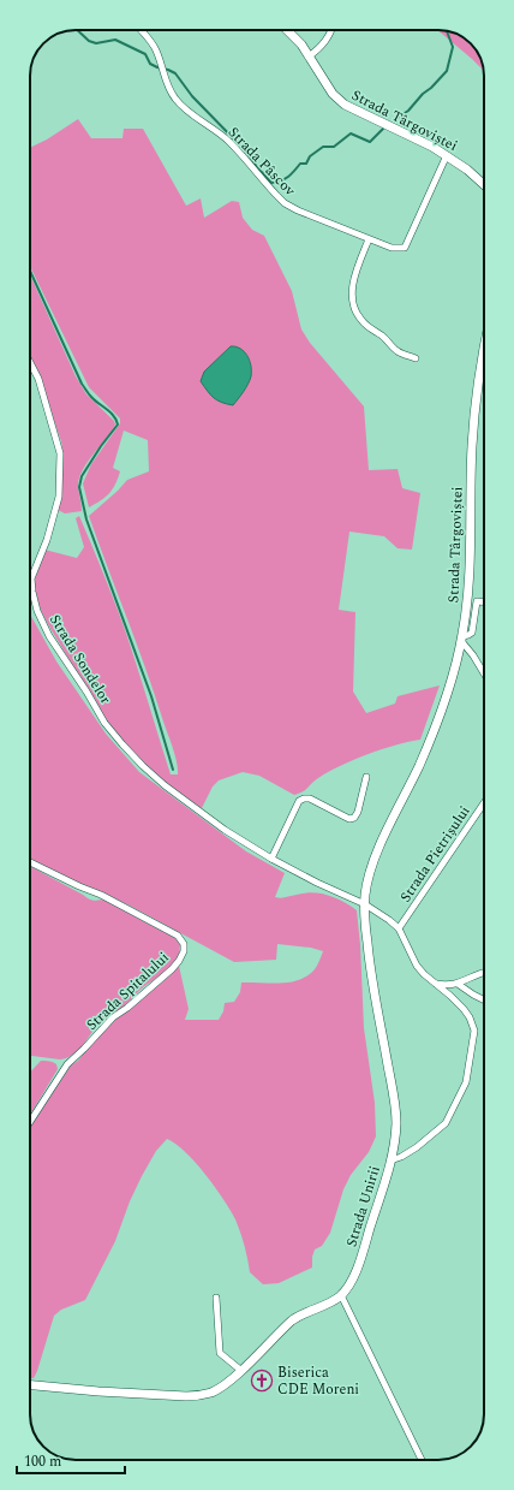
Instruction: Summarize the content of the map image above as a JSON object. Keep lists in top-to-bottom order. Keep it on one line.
{"streets":{"main road":["Strada Târgoviștei","Strada Unirii"],"street":["Strada Pâscov","Strada Sondelor","Strada Pietrișului","Strada Spitalului"]},"crossings":[["Strada Târgoviștei","Strada Pâscov"],["Strada Târgoviștei","Strada Sondelor"],["Strada Târgoviștei","Strada Unirii"],["Strada Sondelor","Strada Unirii"]],"places":{"church":["Biserica CDE Moreni"]},"scale_bar":"100 m"}
